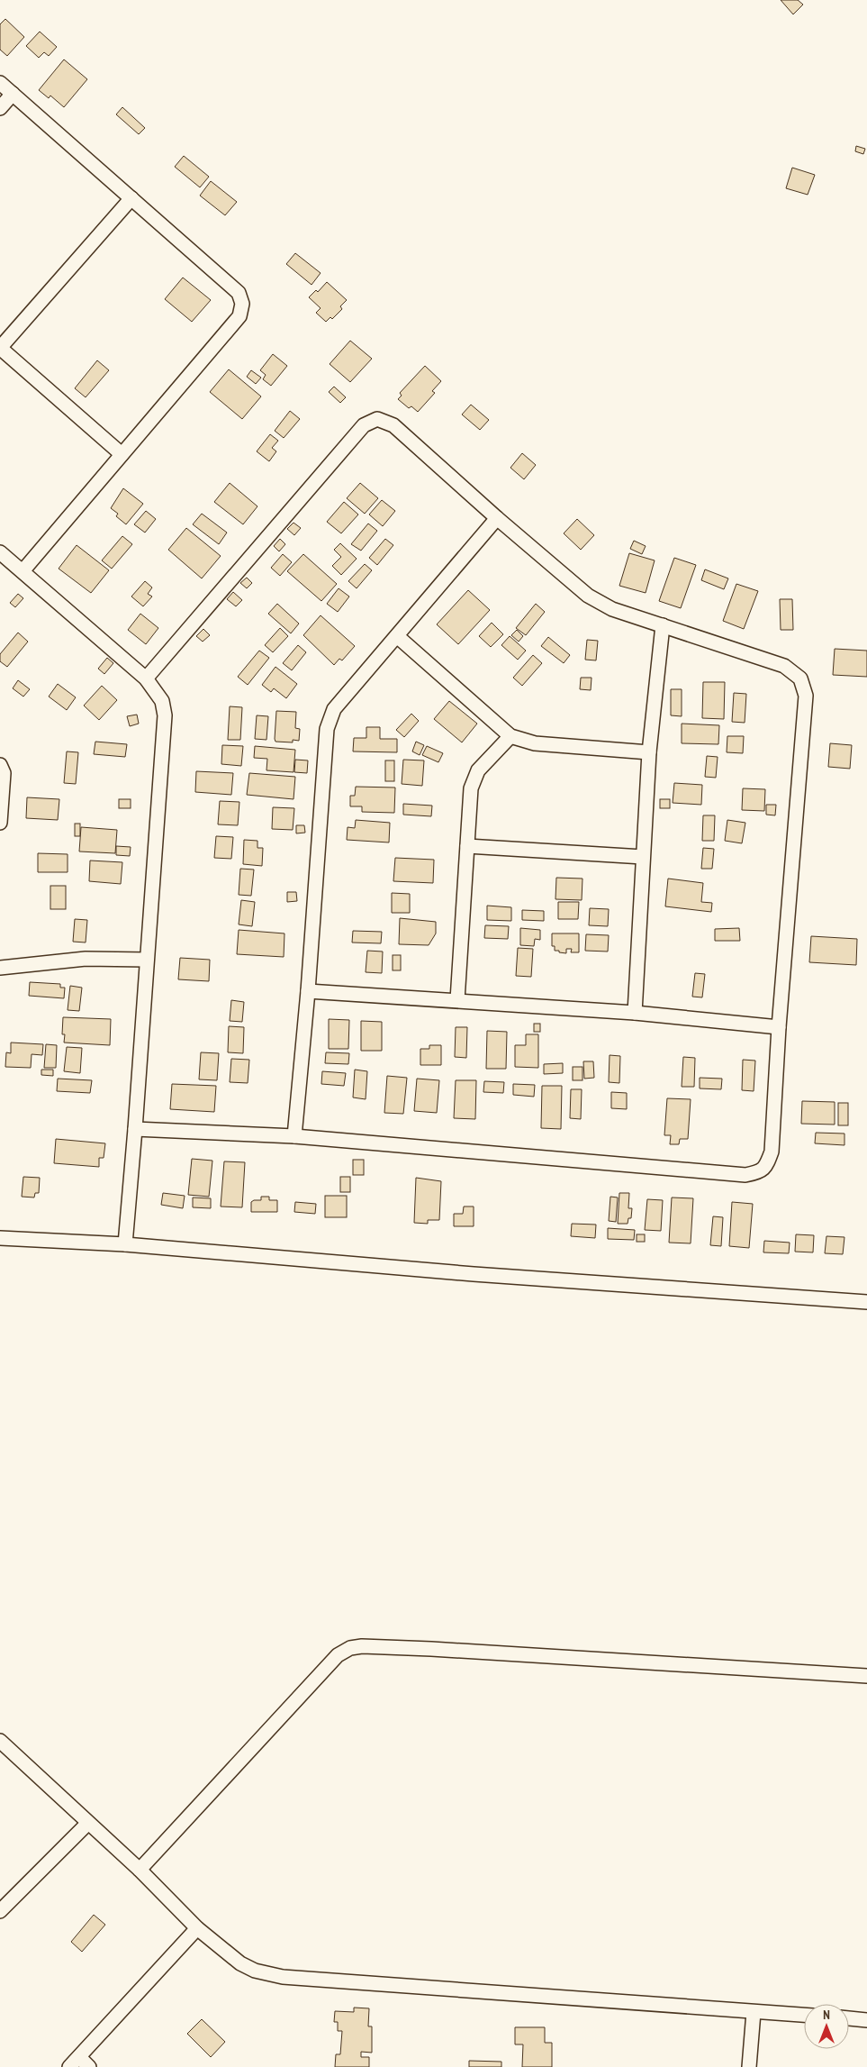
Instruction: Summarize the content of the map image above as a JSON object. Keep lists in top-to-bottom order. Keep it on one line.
{"north":"top"}
